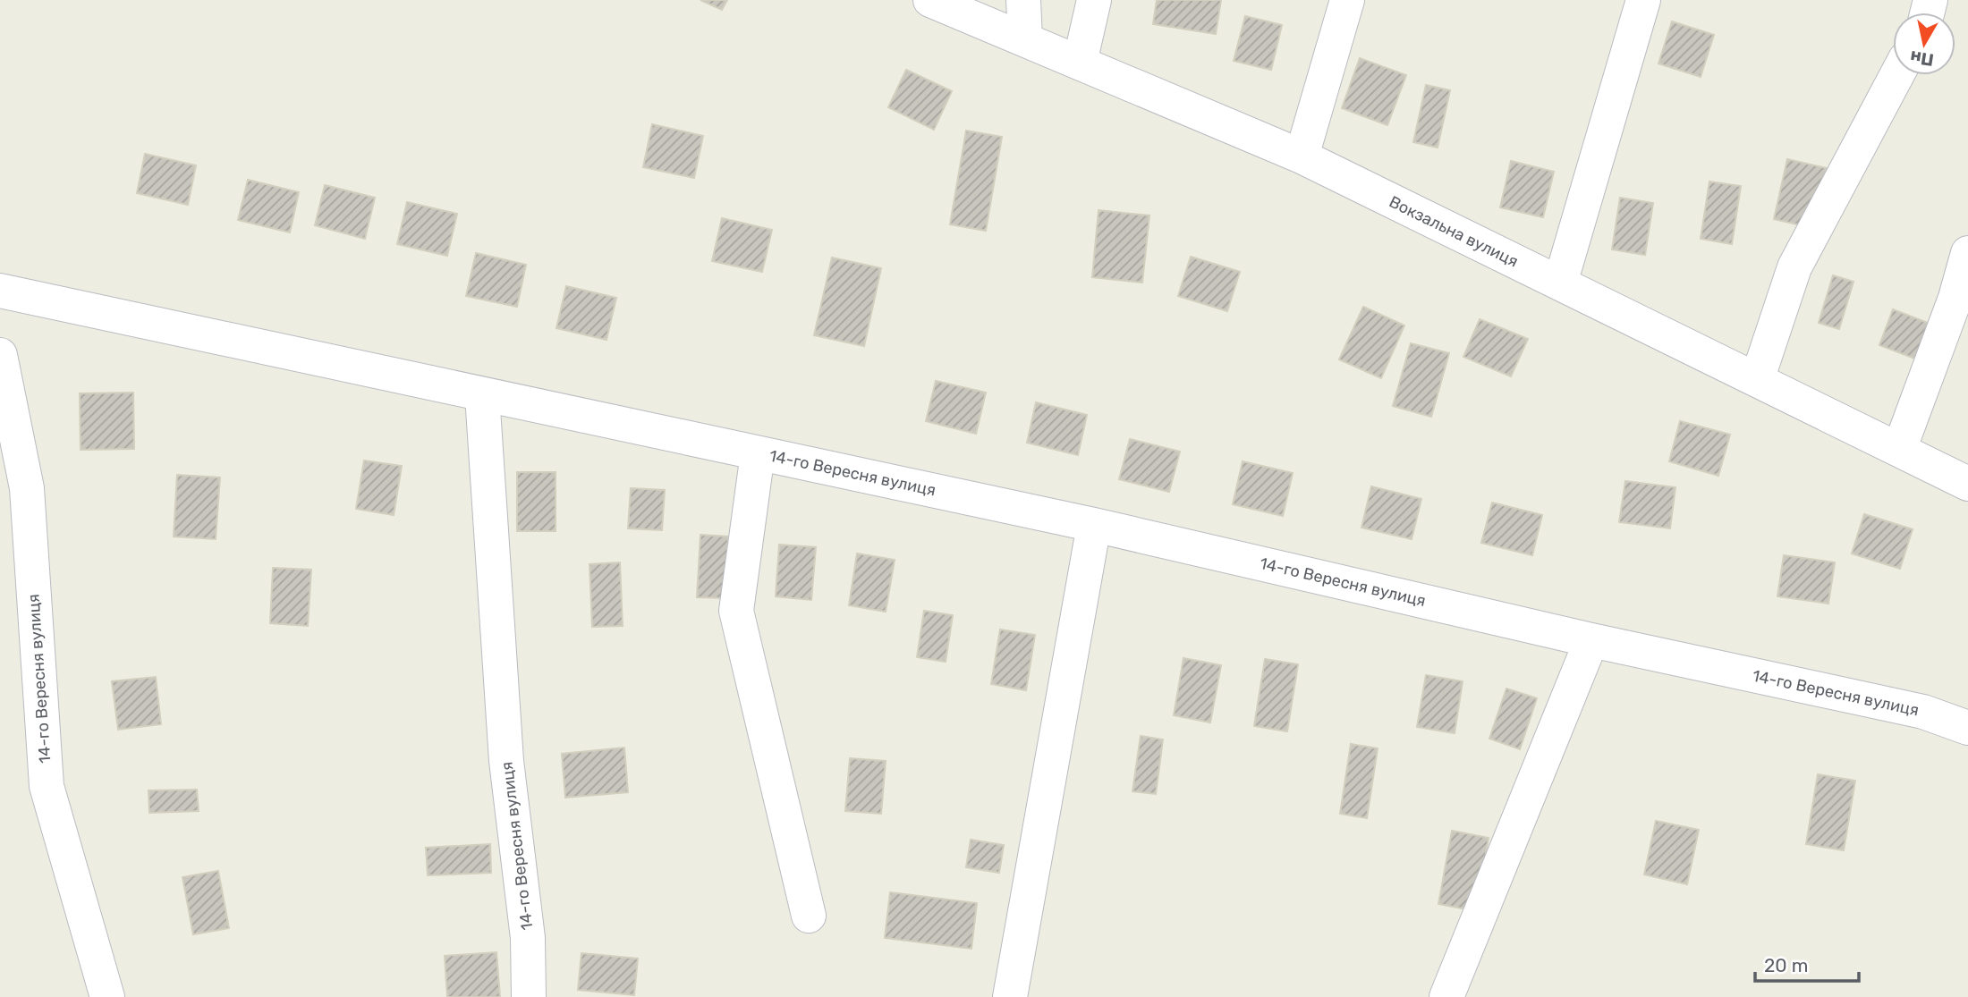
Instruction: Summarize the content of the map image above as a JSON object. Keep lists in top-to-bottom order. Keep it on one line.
{"streets":{"street":["Вокзальна вулиця","14-го Вересня вулиця"]},"scale_bar":"20 m","north":"bottom"}
